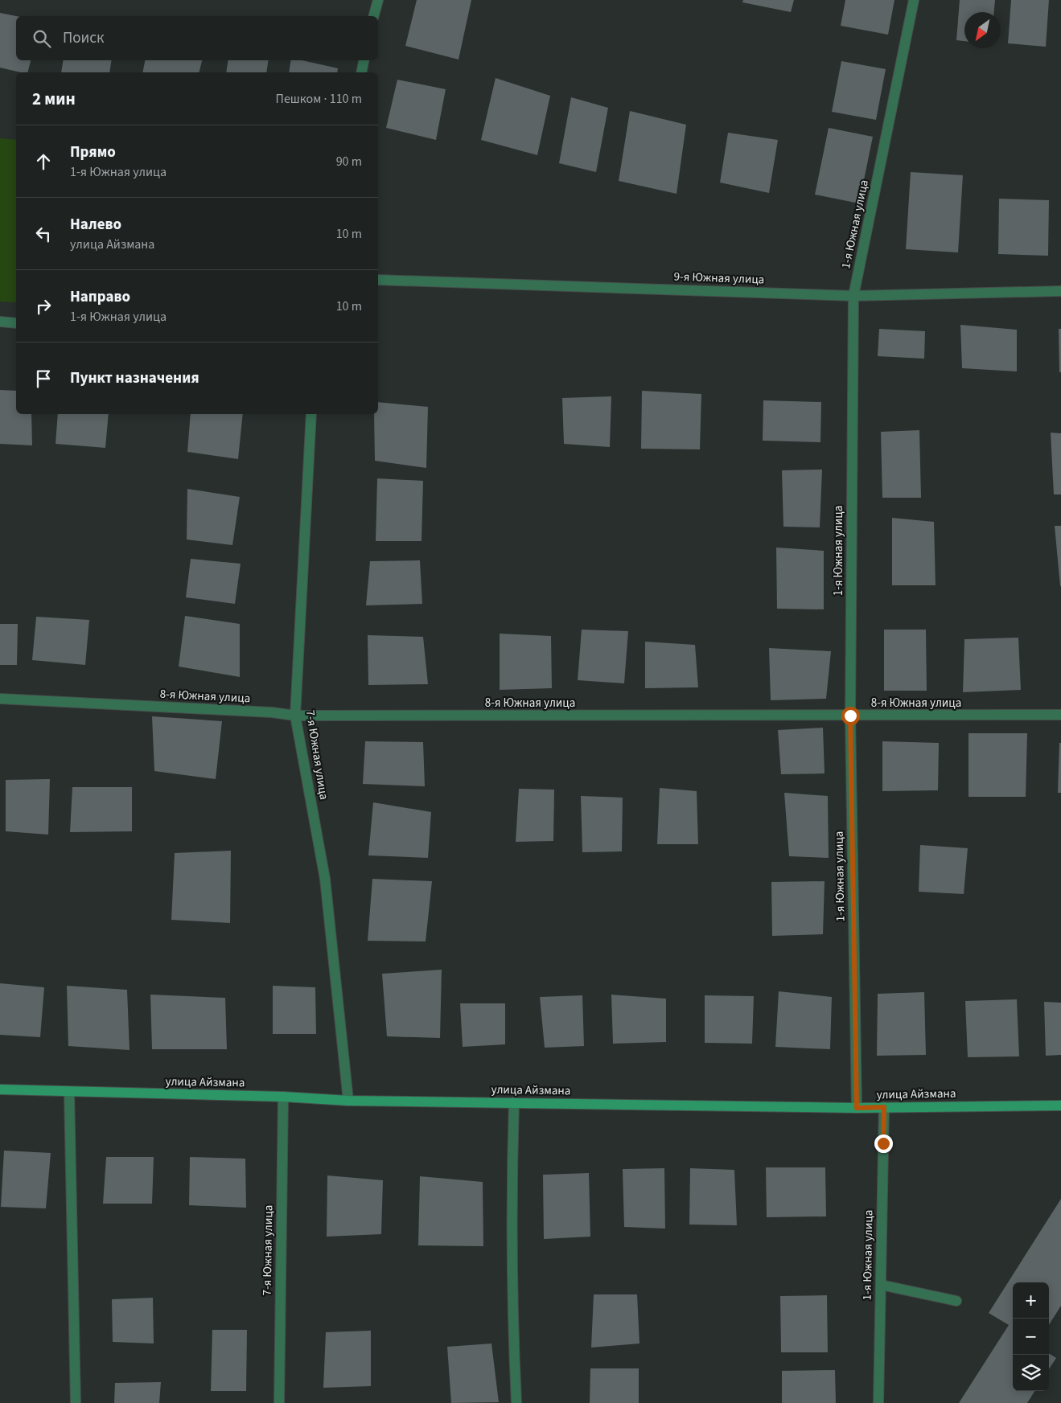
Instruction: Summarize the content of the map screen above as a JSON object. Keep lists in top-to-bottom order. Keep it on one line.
{"streets":{"street":["1-я Южная улица","9-я Южная улица","8-я Южная улица","7-я Южная улица","улица Айзмана"]},"crossings":[["1-я Южная улица","9-я Южная улица"],["1-я Южная улица","8-я Южная улица"],["1-я Южная улица","улица Айзмана"],["8-я Южная улица","7-я Южная улица"],["7-я Южная улица","улица Айзмана"]],"north":"bottom left","page":{"search":"Поиск","heading":["2 мин","Пешком · 110 m"],"list":[["Прямо","1-я Южная улица","90 m"],["Налево","улица Айзмана","10 m"],["Направо","1-я Южная улица","10 m"],"Пункт назначения"],"map_buttons":["+","−"]}}
